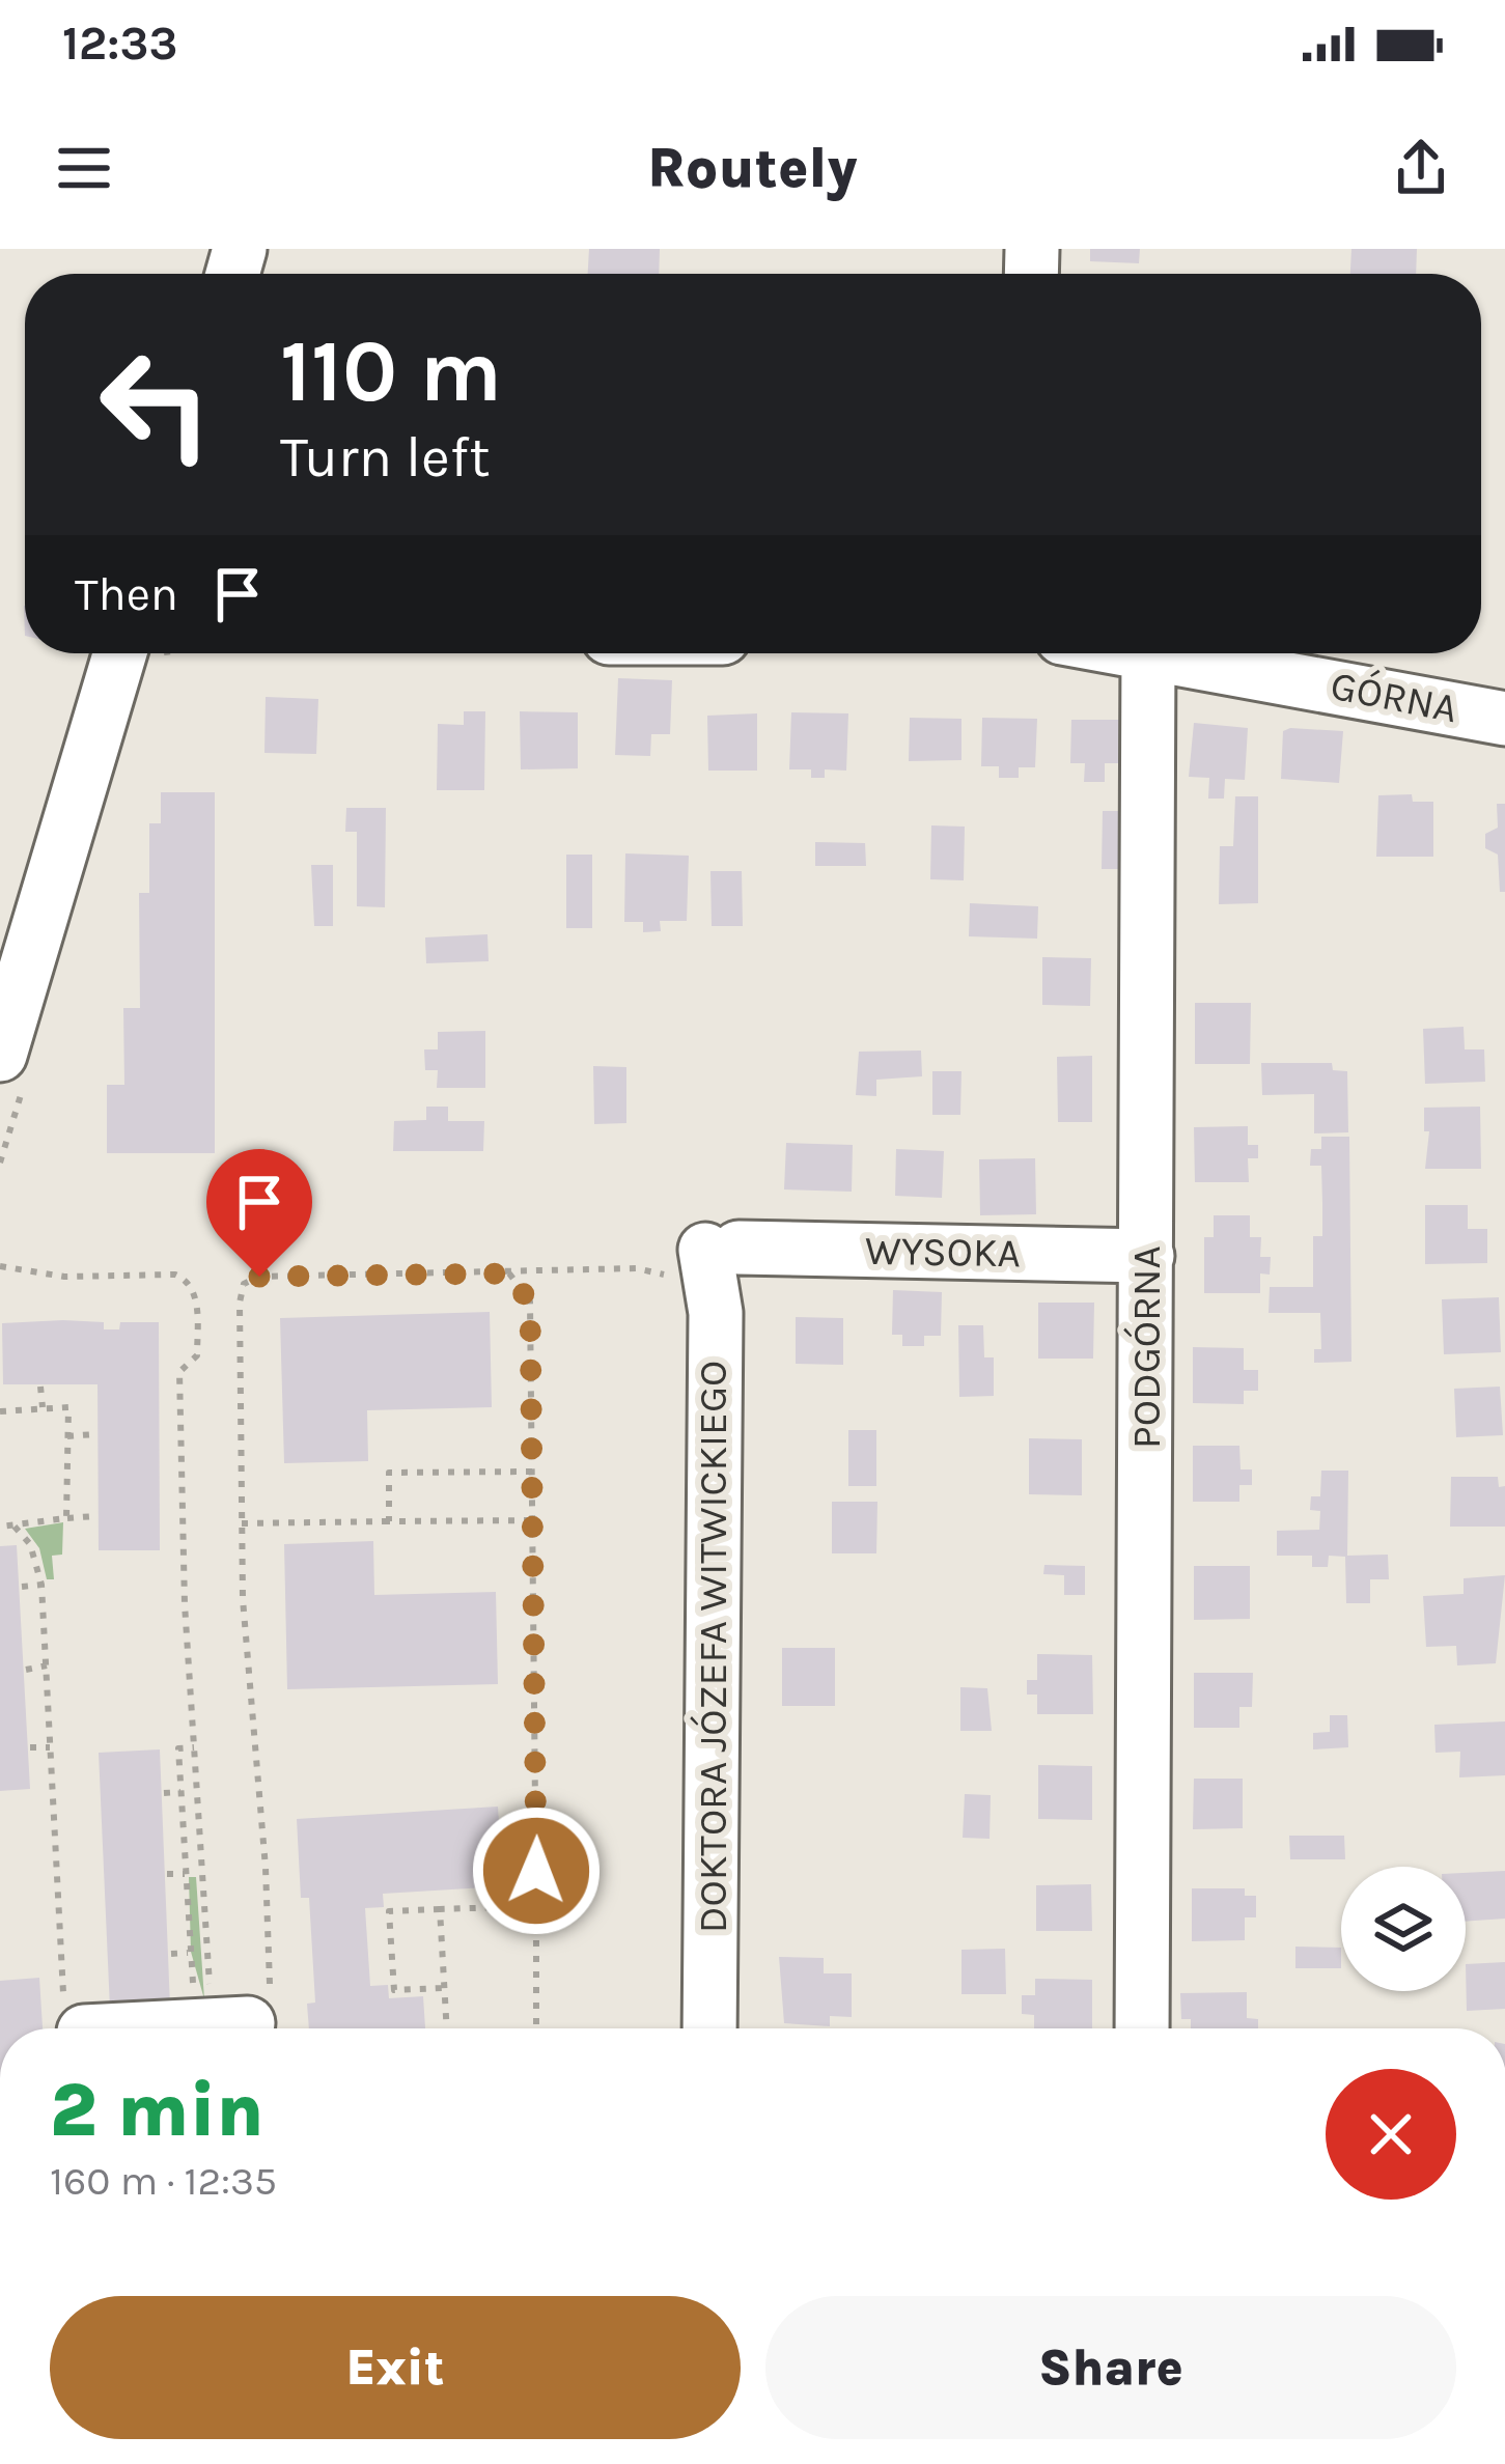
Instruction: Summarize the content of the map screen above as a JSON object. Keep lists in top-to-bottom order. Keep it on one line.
{"streets":{"street":["GÓRNA","WYSOKA","PODGÓRNA","DOKTORA JÓZEFA WITWICKIEGO"]},"crossings":[["WYSOKA","PODGÓRNA"],["WYSOKA","DOKTORA JÓZEFA WITWICKIEGO"]],"page":{"status":"12:33","header":"Routely","turn":["110 m","Turn left"],"then":"Then","heading":["2 min","160 m · 12:35"],"buttons":["Exit","Share"]}}
